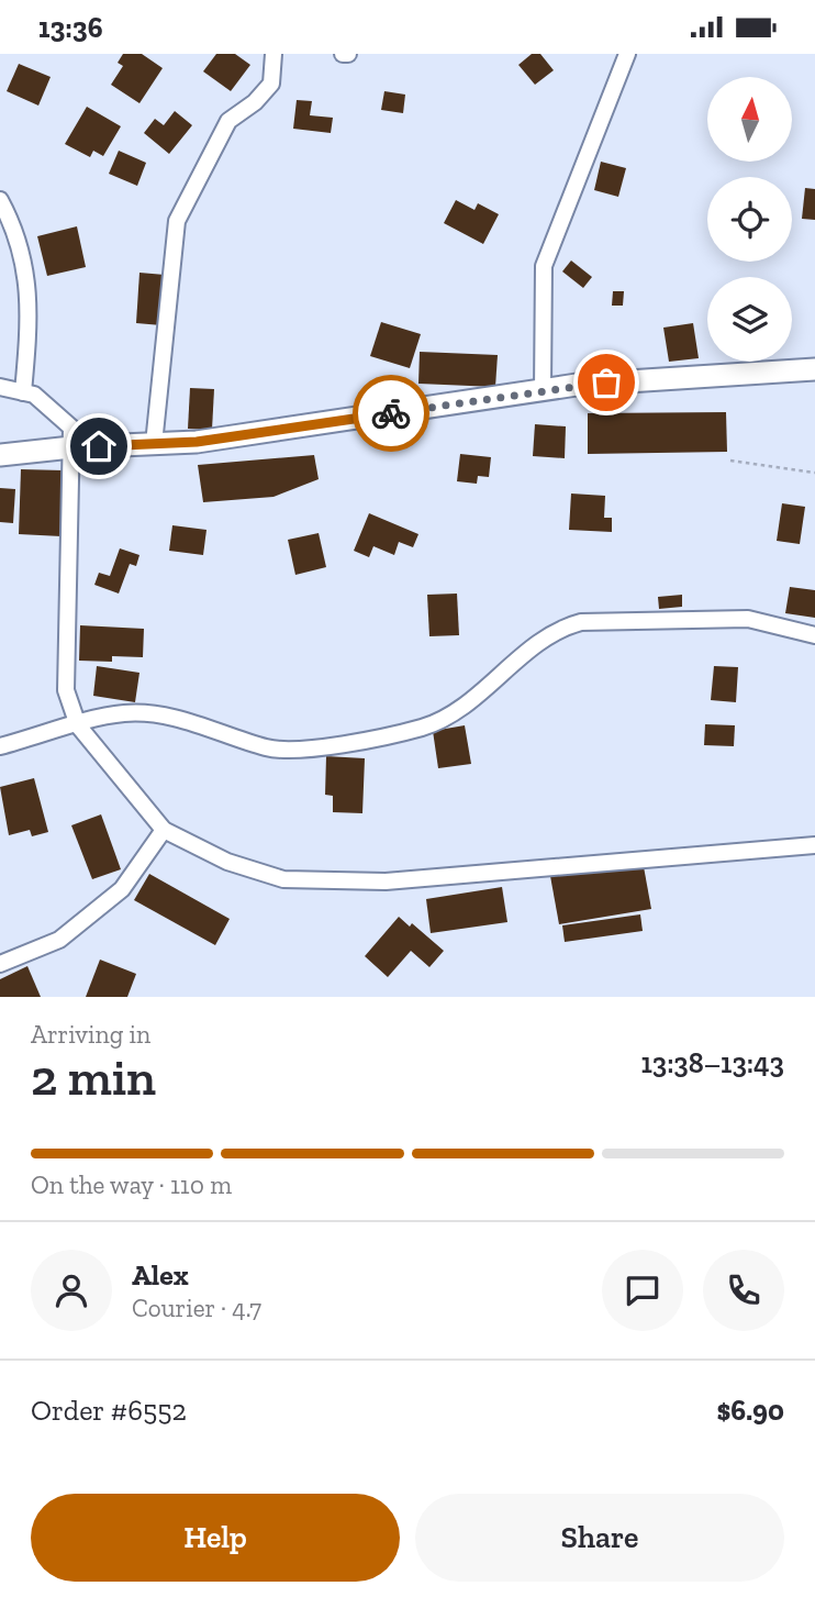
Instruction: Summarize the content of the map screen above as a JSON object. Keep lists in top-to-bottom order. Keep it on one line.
{"north":"top","page":{"status":"13:36","heading":["2 min","Arriving in","13:38–13:43"],"panel":["Alex","Courier · 4.7","Order #6552","$6.90"],"bar":"On the way · 110 m","buttons":["Help","Share"]}}
